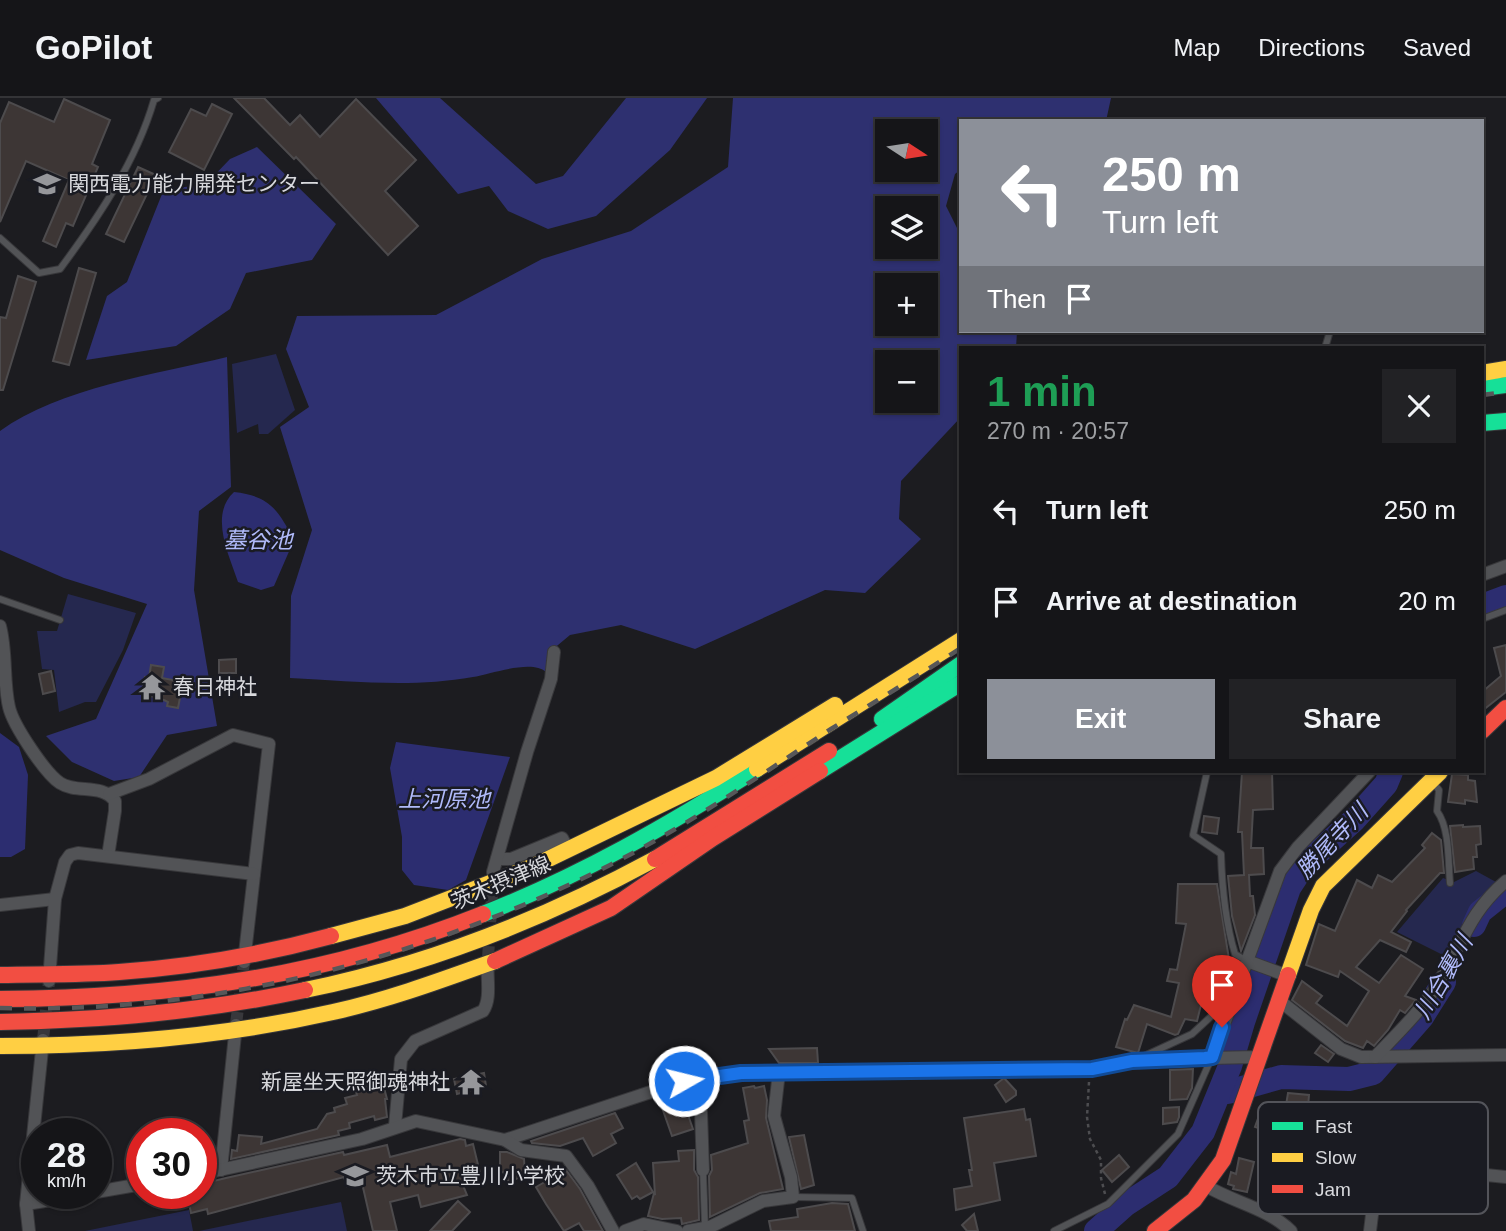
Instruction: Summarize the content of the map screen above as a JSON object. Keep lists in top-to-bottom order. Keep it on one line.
{"streets":{"main road":["茨木摂津線"]},"water":["墓谷池","上河原池","勝尾寺川","川合裏川"],"places":{"school or university":["関西電力能力開発センター","茨木市立豊川小学校"],"temple":["春日神社","新屋坐天照御魂神社"]},"legend":["Fast","Slow","Jam"],"north":"right","page":{"header":"GoPilot","nav":["Map","Directions","Saved"],"map_buttons":["+","−"],"turn":["250 m","Turn left"],"then":"Then","heading":["1 min","270 m · 20:57"],"list":[{"name":"Turn left","value":"250 m"},{"name":"Arrive at destination","value":"20 m"}],"buttons":["Exit","Share"],"speed":"28 km/h","limit":"30"}}
